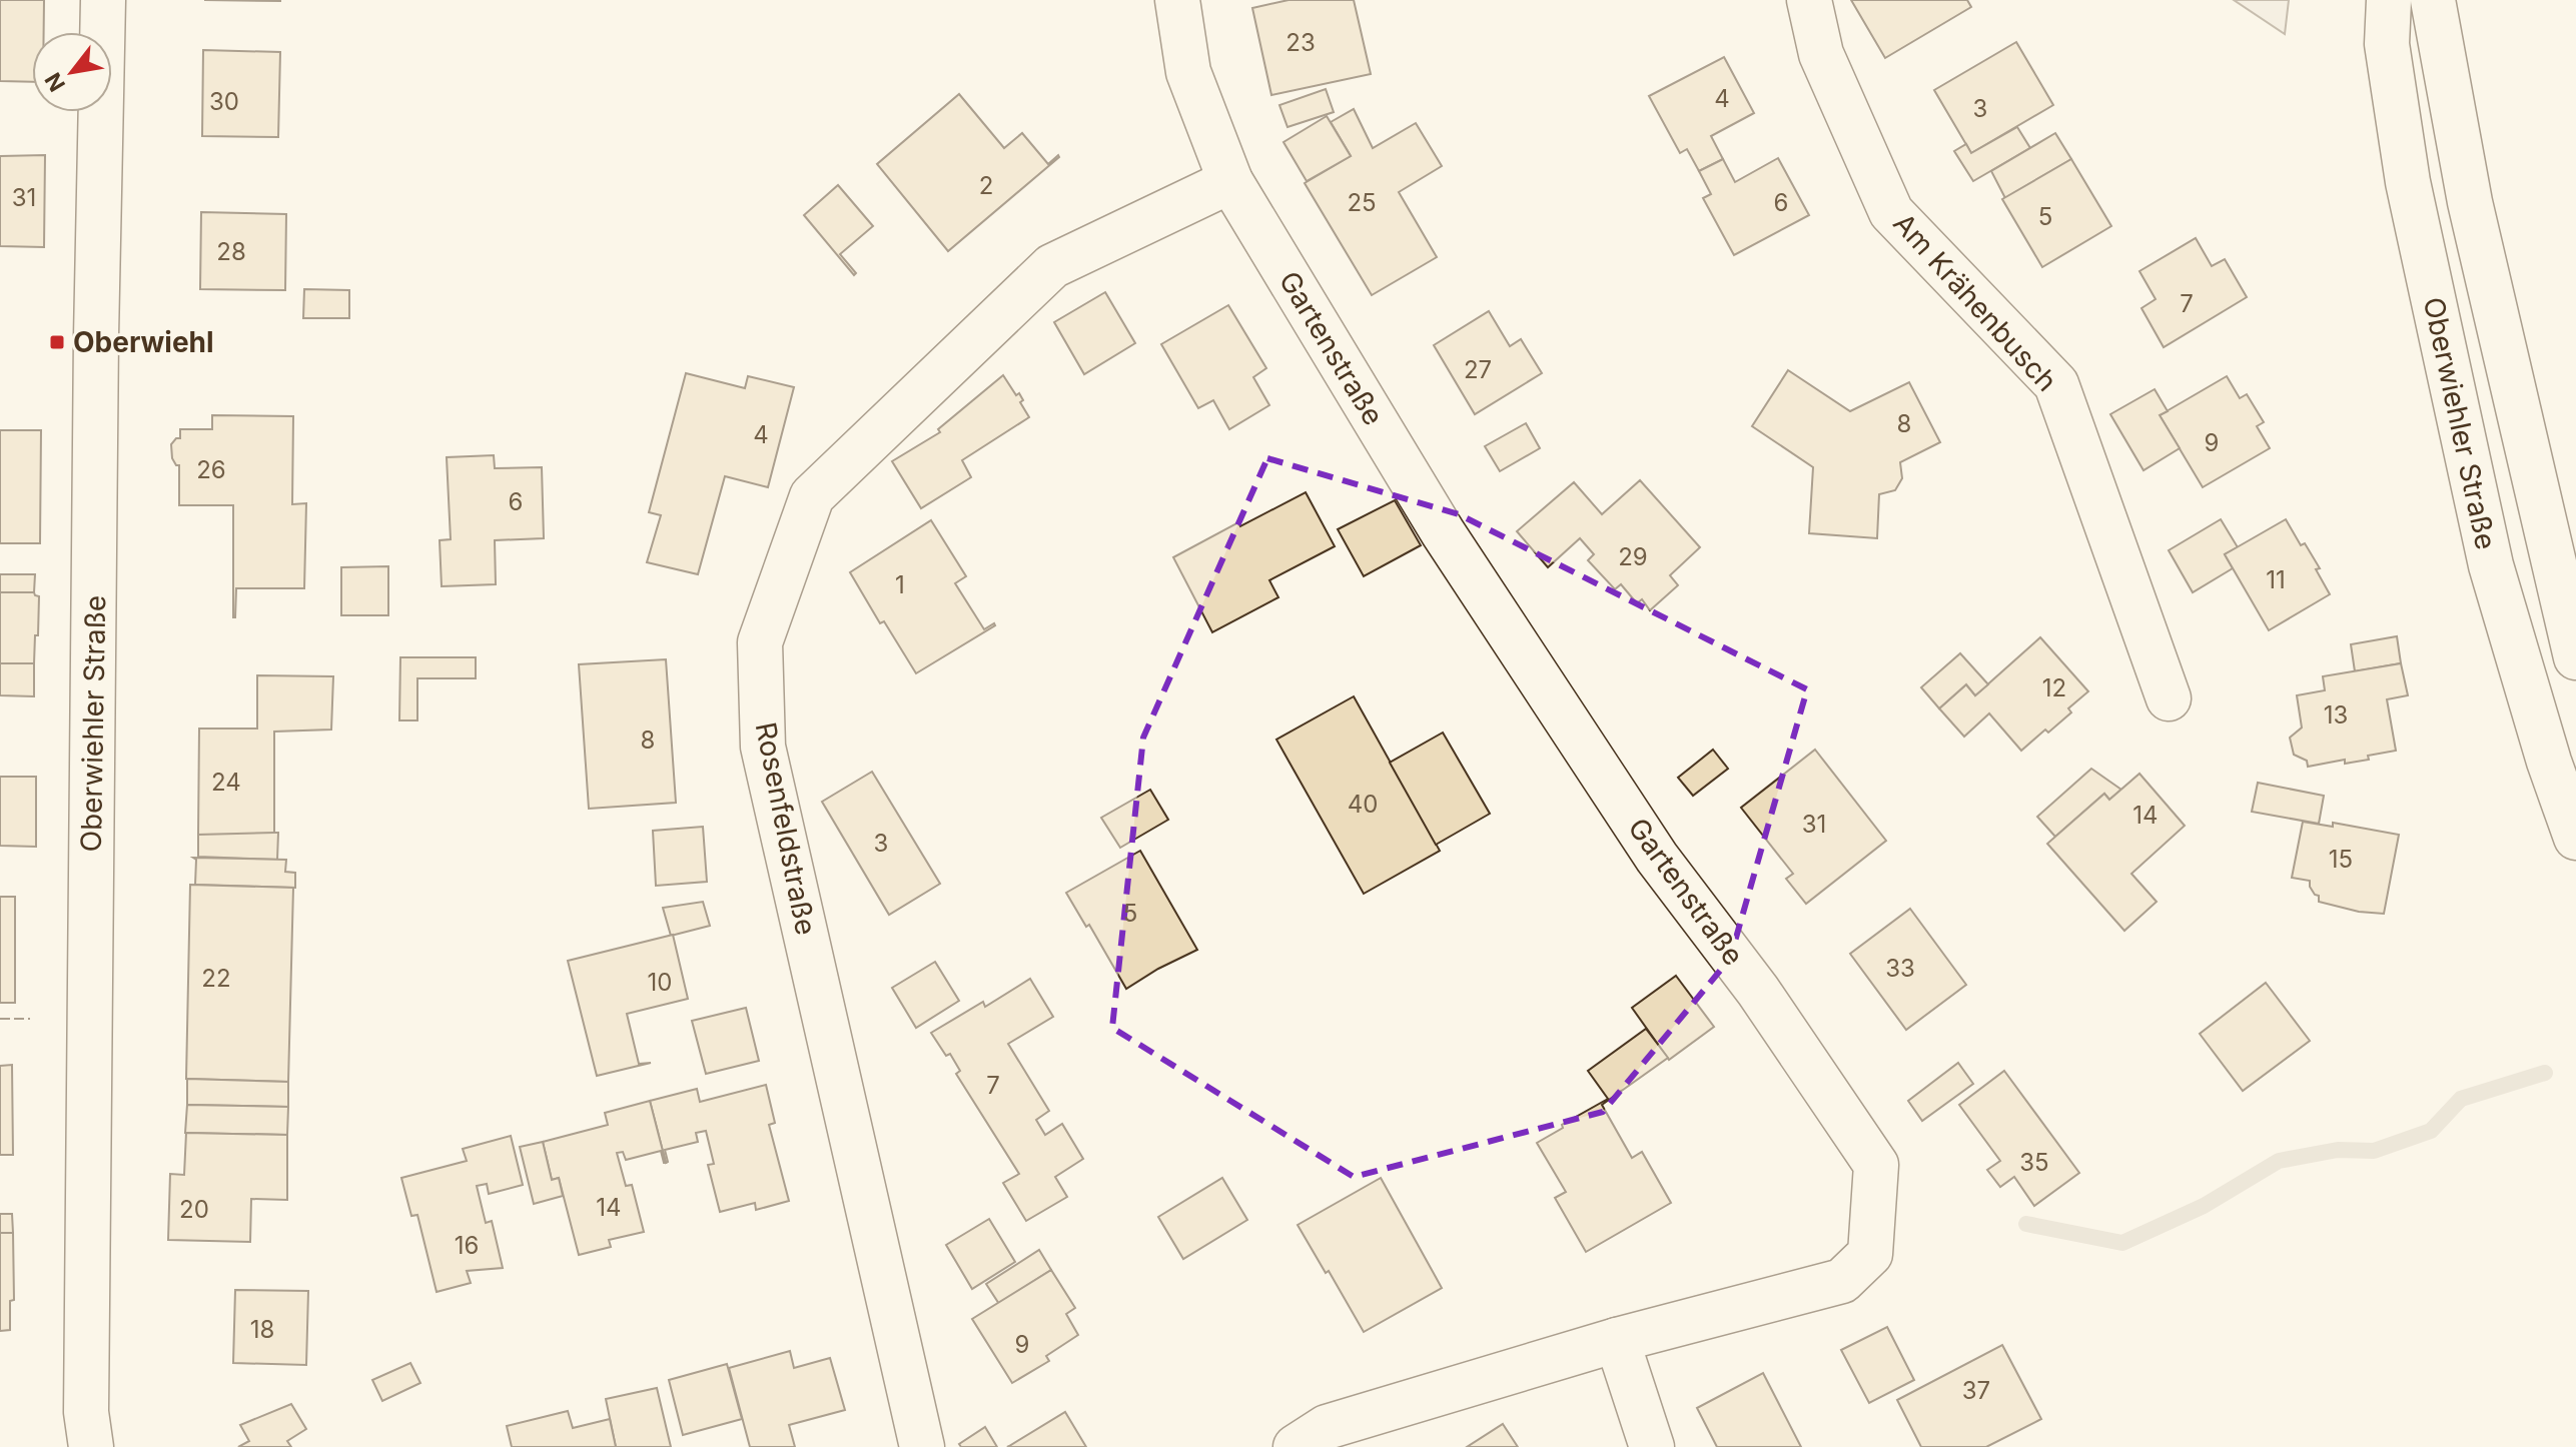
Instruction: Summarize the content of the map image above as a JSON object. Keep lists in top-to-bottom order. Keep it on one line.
{"streets":{"street":["Am Krähenbusch","Gartenstraße","Oberwiehler Straße","Rosenfeldstraße"]},"crossings":[["Gartenstraße","Rosenfeldstraße"]],"places":{"transit":["Oberwiehl"]},"house_numbers":["23","4","30","3","2","31","25","6","5","28","7","27","8","4","9","26","6","29","11","1","12","13","8","24","40","14","31","3","15","5","33","22","10","7","35","14","20","16","18","9","37"],"north":"bottom left"}
